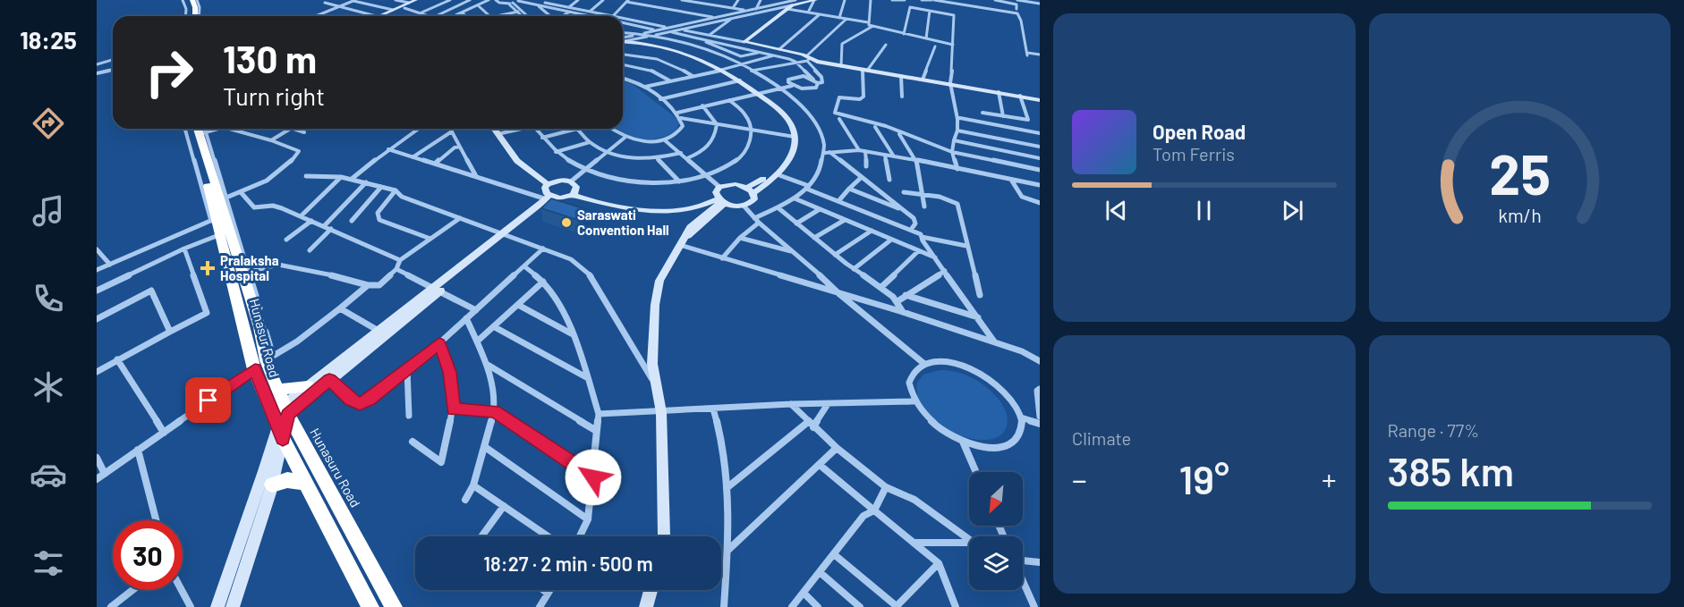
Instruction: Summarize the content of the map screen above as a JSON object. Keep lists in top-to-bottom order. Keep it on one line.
{"streets":{"highway":["Hunasur Road","Hunasuru Road"]},"crossings":[["Hunasur Road","Hunasuru Road"]],"places":{"other":["Saraswati Convention Hall"],"health":["Pralaksha Hospital"]},"north":"bottom left","page":{"tabs":"18:25","turn":["130 m","Turn right"],"song":["Open Road","Tom Ferris"],"tile":["Climate",["Range · 77%","385 km"]],"heat":["−","19°","+"],"limit":"30","trip":"18:27 · 2 min · 500 m","gauge":["25","km/h"]}}
